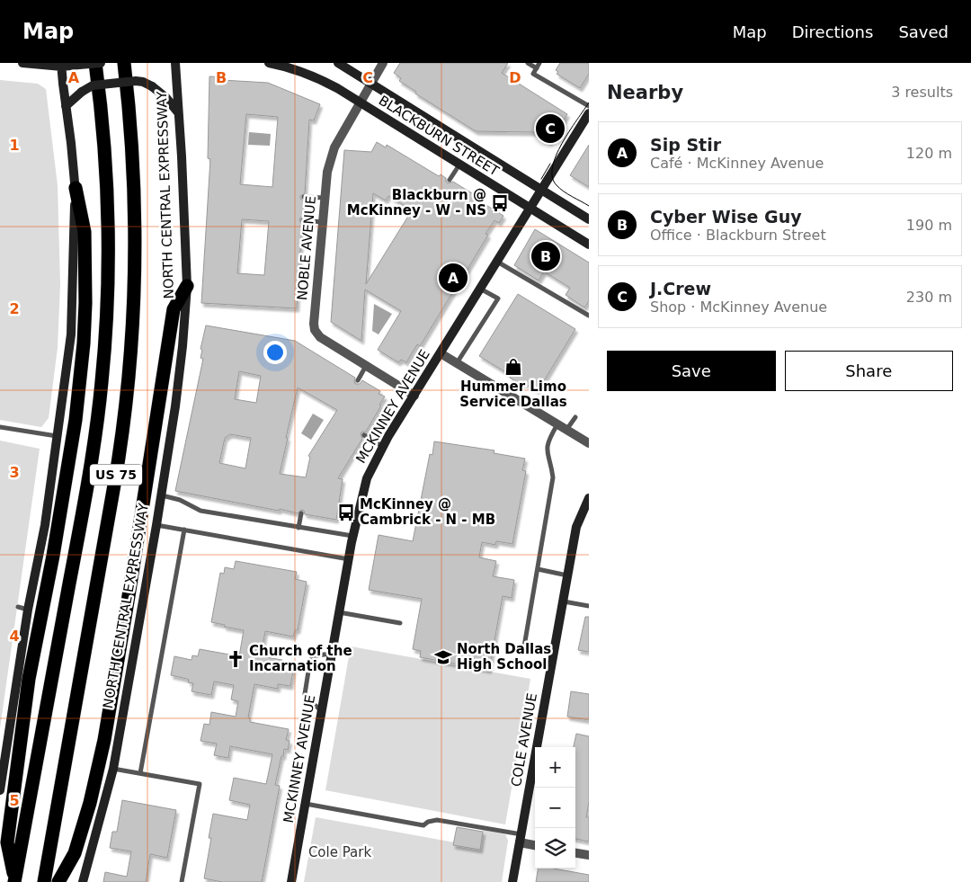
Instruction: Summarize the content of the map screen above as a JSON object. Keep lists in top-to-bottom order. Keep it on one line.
{"streets":{"highway":["US 75"],"street":["BLACKBURN STREET","NORTH CENTRAL EXPRESSWAY","NOBLE AVENUE","MCKINNEY AVENUE","COLE AVENUE"]},"crossings":[["BLACKBURN STREET","NOBLE AVENUE"],["BLACKBURN STREET","MCKINNEY AVENUE"],["NOBLE AVENUE","MCKINNEY AVENUE"]],"parks":["Cole Park"],"places":{"bus stop":["Blackburn @ McKinney - W - NS","McKinney @ Cambrick - N - MB"],"shop":["Hummer Limo Service Dallas"],"school or university":["North Dallas High School"],"church":["Church of the Incarnation"]},"page":{"header":"Map","nav":["Map","Directions","Saved"],"heading":["Nearby","3 results"],"pins":["C","B","A"],"list":[{"mark":"A","name":"Sip Stir","note":"Café · McKinney Avenue","value":"120 m"},{"mark":"B","name":"Cyber Wise Guy","note":"Office · Blackburn Street","value":"190 m"},{"mark":"C","name":"J.Crew","note":"Shop · McKinney Avenue","value":"230 m"}],"buttons":["Save","Share"],"map_buttons":["+","−"]},"grid":{"columns":["A","B","C","D"],"rows":["1","2","3","4","5"]}}
